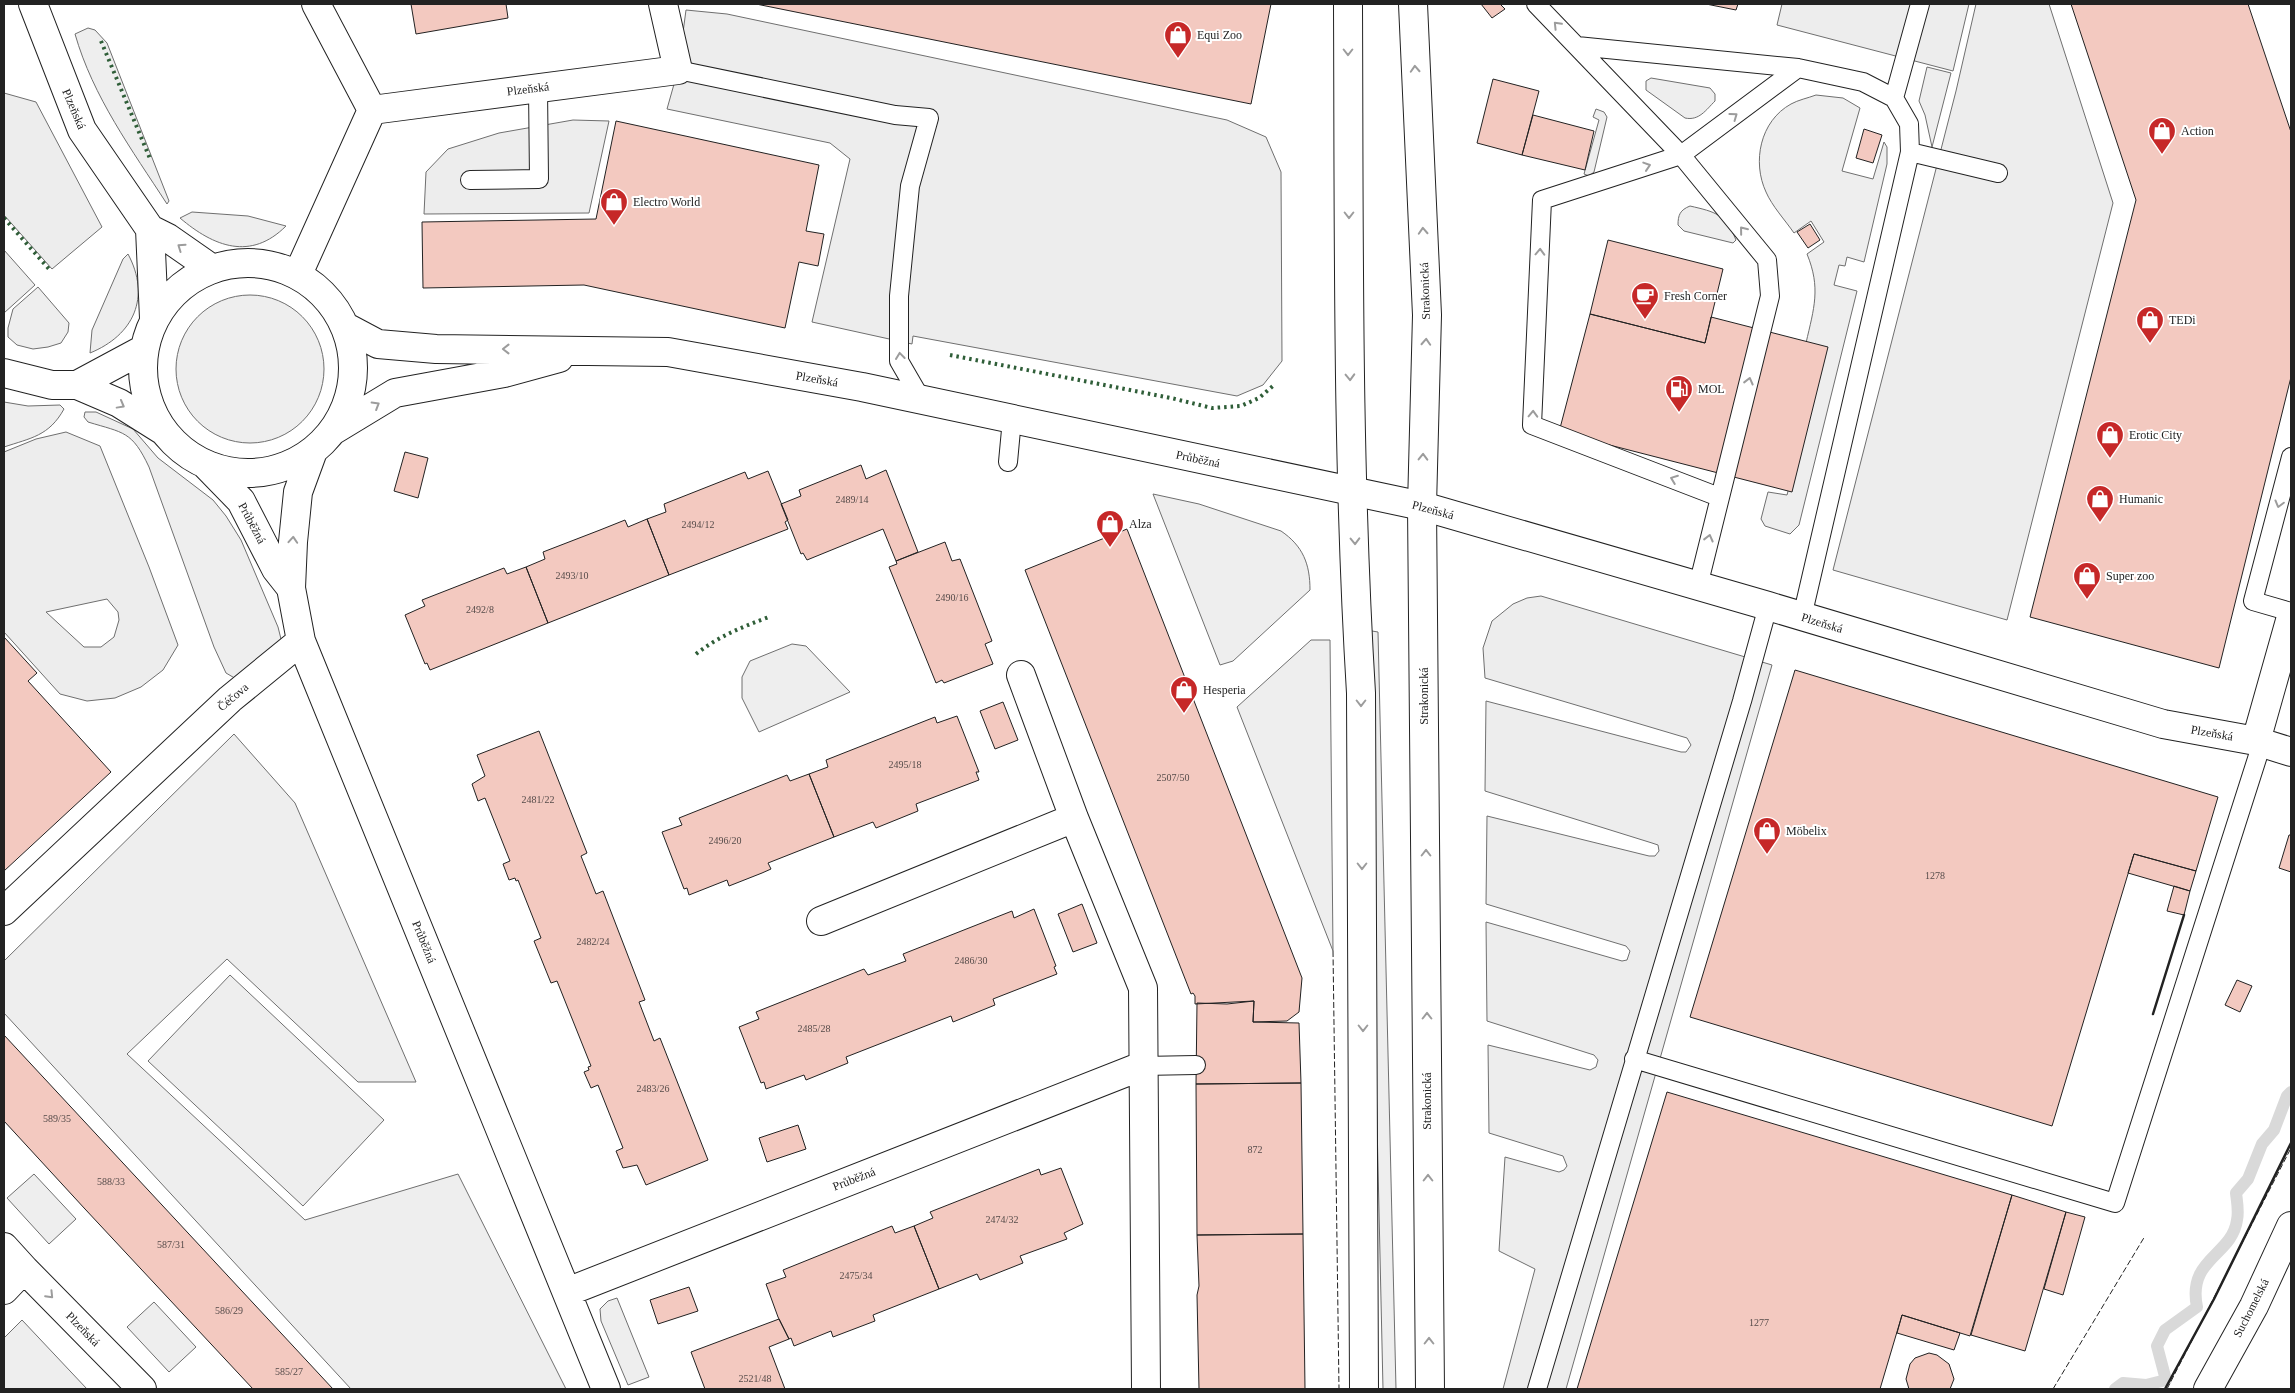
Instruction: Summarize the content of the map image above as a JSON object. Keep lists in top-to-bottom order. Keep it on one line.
{"streets":{"street":["Plzeňská","Strakonická","Průběžná","Čéčova","Suchomelská"]},"crossings":[["Plzeňská","Strakonická"],["Plzeňská","Průběžná"],["Průběžná","Čéčova"]],"places":{"shop":["Equi Zoo","Action","Electro World","TEDi","Erotic City","Humanic","Alza","Super zoo","Hesperia","Möbelix"],"cafe":["Fresh Corner"],"fuel station":["MOL"]},"house_numbers":["2489/14","2494/12","2493/10","2490/16","2492/8","2495/18","2507/50","2481/22","2496/20","1278","2482/24","2486/30","2485/28","2483/26","589/35","872","588/33","2474/32","587/31","2475/34","586/29","1277","585/27","2521/48"]}
